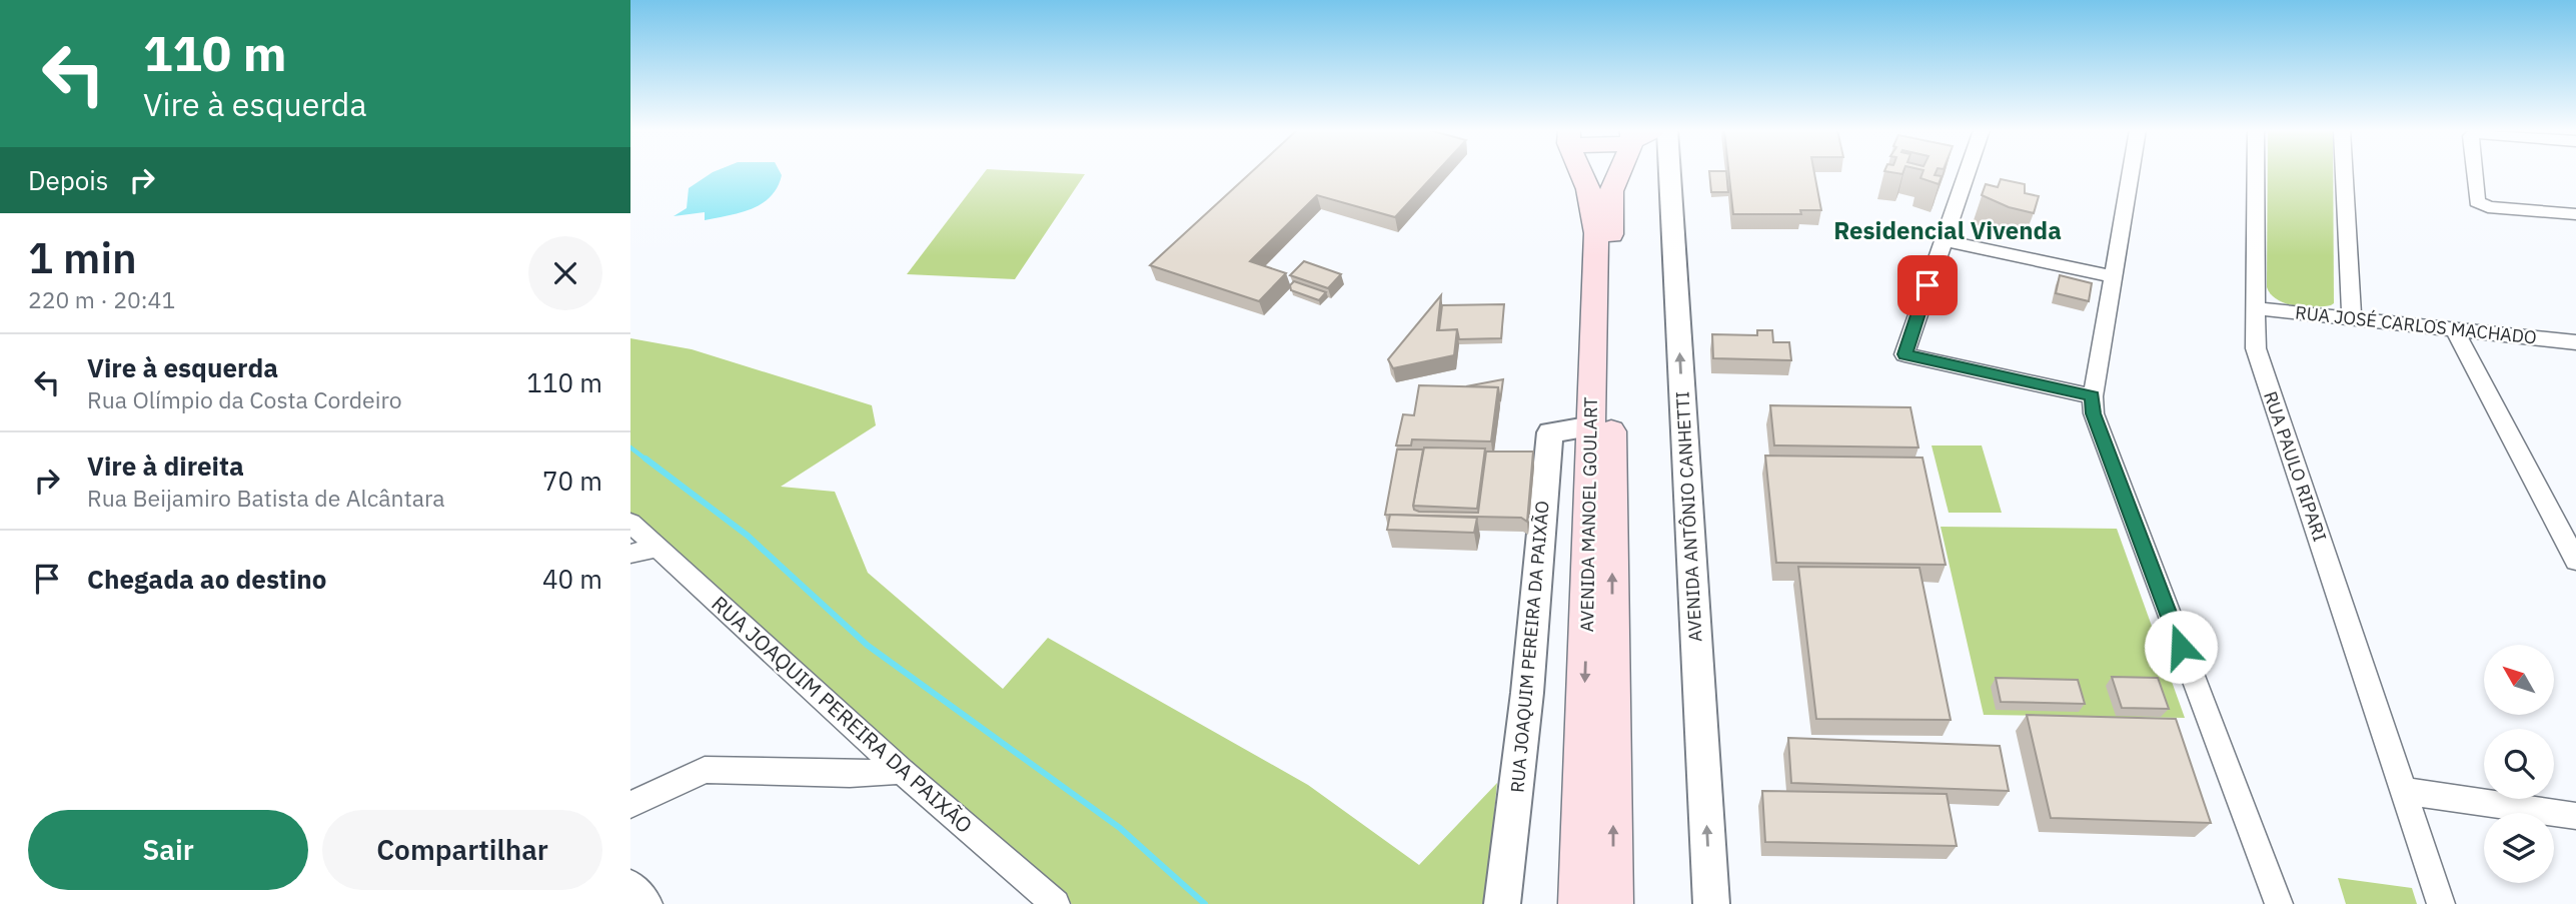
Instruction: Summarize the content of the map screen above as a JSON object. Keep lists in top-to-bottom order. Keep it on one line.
{"streets":{"main road":["AVENIDA MANOEL GOULART"],"street":["RUA JOSÉ CARLOS MACHADO","RUA PAULO RIPARI","AVENIDA ANTÔNIO CANHETTI","RUA JOAQUIM PEREIRA DA PAIXÃO"]},"crossings":[["RUA JOSÉ CARLOS MACHADO","RUA PAULO RIPARI"],["AVENIDA MANOEL GOULART","RUA JOAQUIM PEREIRA DA PAIXÃO"]],"one_way":["AVENIDA ANTÔNIO CANHETTI"],"districts":["Residencial Vivenda"],"north":"top left","page":{"turn":["110 m","Vire à esquerda"],"then":"Depois","heading":["1 min","220 m · 20:41"],"list":[{"name":"Vire à esquerda","note":"Rua Olímpio da Costa Cordeiro","value":"110 m"},{"name":"Vire à direita","note":"Rua Beijamiro Batista de Alcântara","value":"70 m"},{"name":"Chegada ao destino","value":"40 m"}],"buttons":["Sair","Compartilhar"]}}
